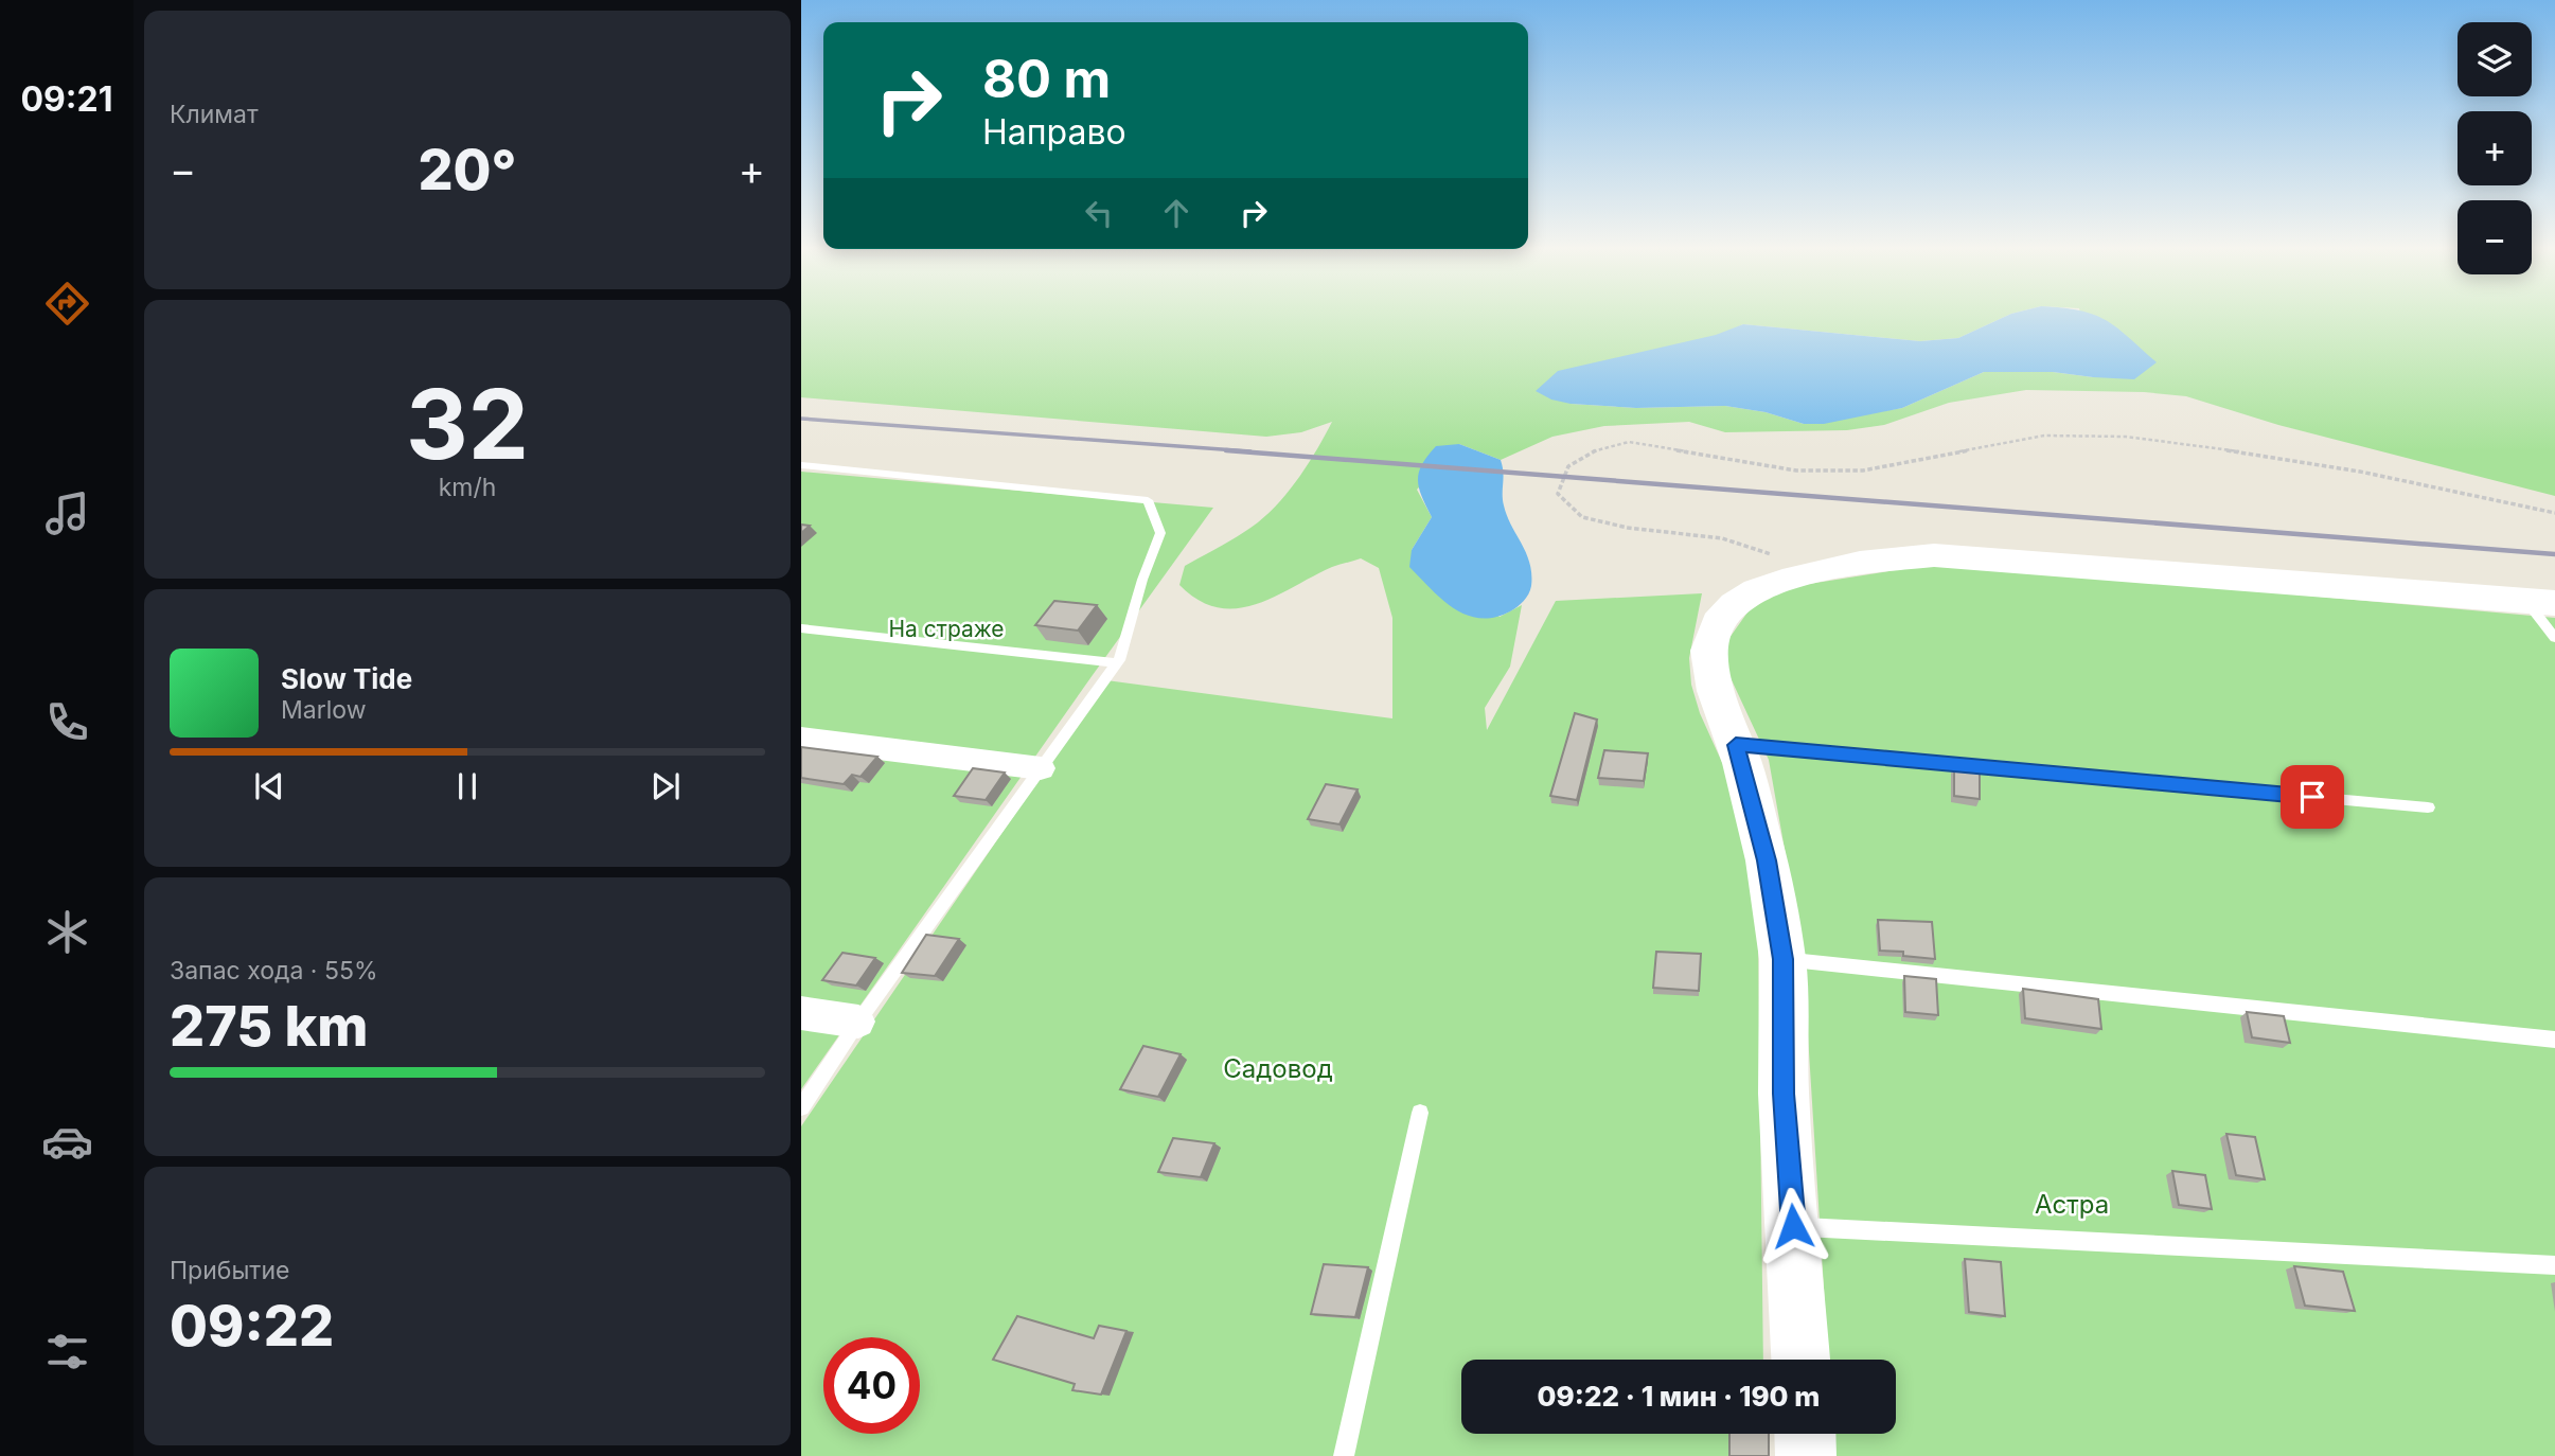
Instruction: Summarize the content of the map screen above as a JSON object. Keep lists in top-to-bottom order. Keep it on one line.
{"parks":["На страже","Садовод","Астра"],"page":{"tabs":"09:21","tile":["Климат",["32","km/h"],["Запас хода · 55%","275 km"],["Прибытие","09:22"]],"map_buttons":["+","−"],"turn":["80 m","Направо"],"heat":["−","20°","+"],"song":["Slow Tide","Marlow"],"limit":"40","trip":"09:22 · 1 мин · 190 m"}}
